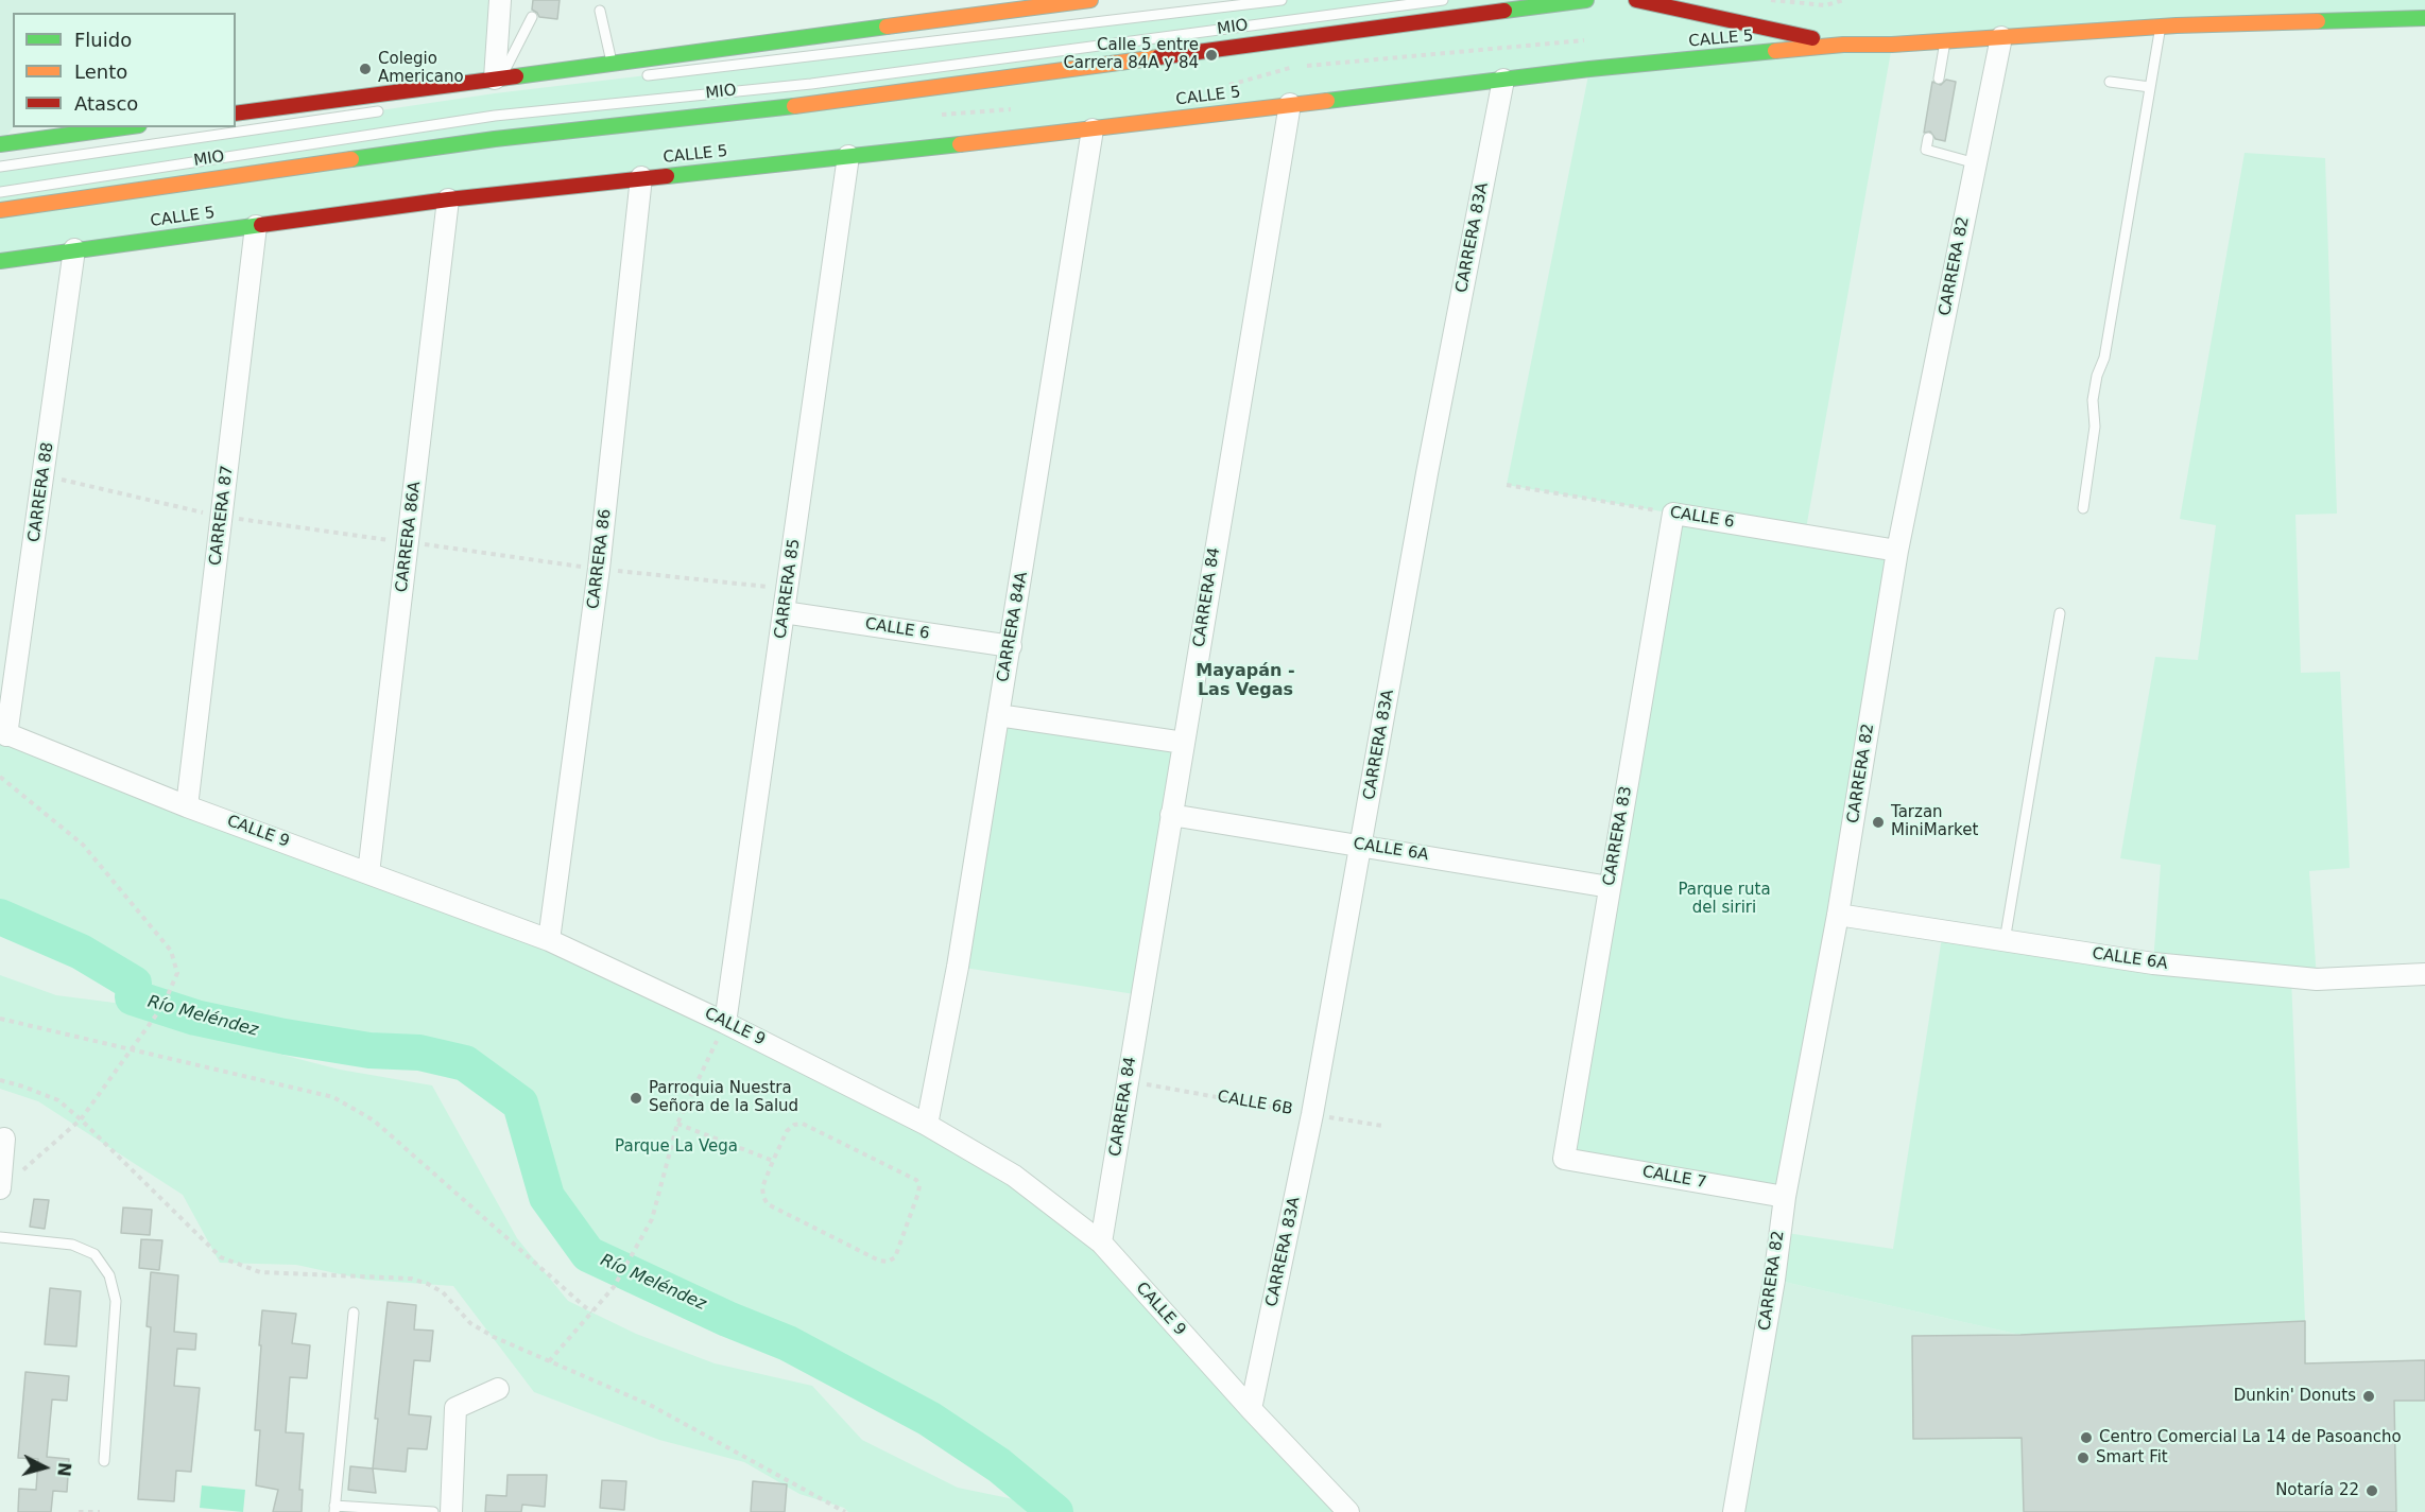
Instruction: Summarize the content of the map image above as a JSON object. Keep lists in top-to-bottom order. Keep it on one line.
{"streets":{"main road":["CALLE 5"],"street":["CARRERA 83A","CARRERA 82","CARRERA 88","CARRERA 87","CALLE 6","CARRERA 86A","CARRERA 86","CARRERA 85","CARRERA 84","CARRERA 84A","CALLE 9","CARRERA 83","CALLE 6A","CALLE 7"],"lane":["MIO"],"path":["CALLE 6B"]},"crossings":[["CALLE 5","CARRERA 83A"],["CALLE 5","CARRERA 82"],["CALLE 5","CARRERA 88"],["CALLE 5","CARRERA 87"],["CALLE 5","CARRERA 86A"],["CALLE 5","CARRERA 86"],["CALLE 5","CARRERA 85"],["CALLE 5","CARRERA 84"],["CALLE 5","CARRERA 84A"],["CARRERA 83A","CALLE 9"],["CARRERA 83A","CALLE 6A"],["CARRERA 83A","CALLE 6B"],["CARRERA 82","CALLE 6"],["CARRERA 82","CALLE 6A"],["CARRERA 82","CALLE 7"],["CARRERA 88","CALLE 9"],["CARRERA 87","CALLE 9"],["CALLE 6","CARRERA 85"],["CALLE 6","CARRERA 84A"],["CALLE 6","CARRERA 83"],["CARRERA 86A","CALLE 9"],["CARRERA 86","CALLE 9"],["CARRERA 85","CALLE 9"],["CARRERA 84","CALLE 9"],["CARRERA 84","CALLE 6A"],["CARRERA 84","CALLE 6B"],["CARRERA 84A","CALLE 9"],["CARRERA 83","CALLE 6A"],["CARRERA 83","CALLE 7"]],"districts":["Mayapán - Las Vegas"],"water":["Río Meléndez"],"parks":["Parque ruta del siriri","Parque La Vega"],"places":["Calle 5 entre Carrera 84A y 84","Colegio Americano","Tarzan MiniMarket","Parroquia Nuestra Señora de la Salud","Dunkin' Donuts","Centro Comercial La 14 de Pasoancho","Smart Fit","Notaría 22"],"legend":["Fluido","Lento","Atasco"],"north":"right"}
